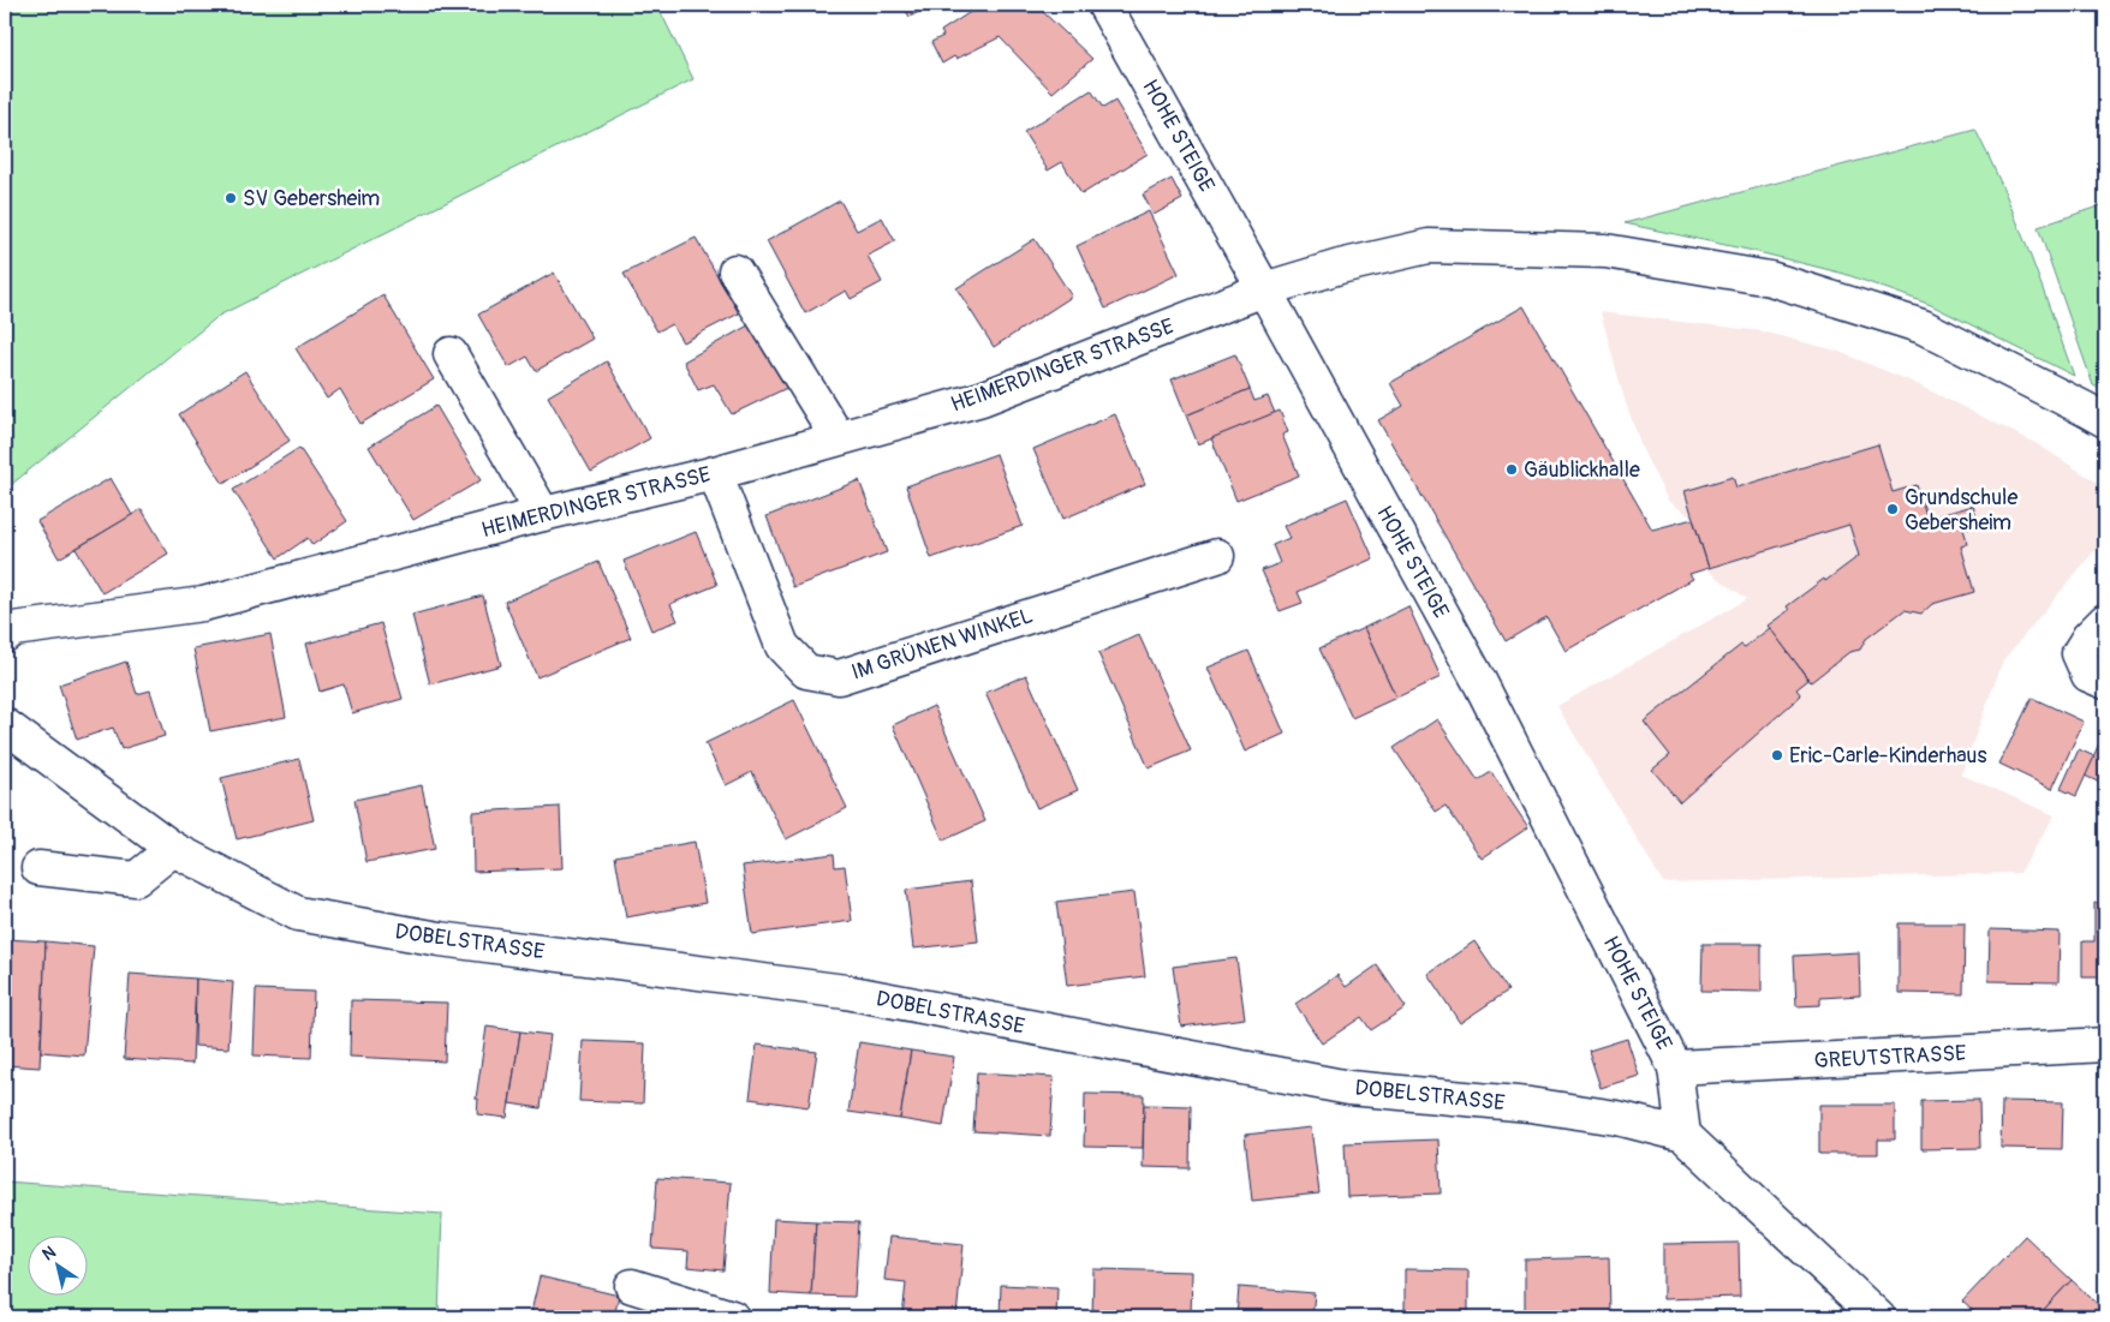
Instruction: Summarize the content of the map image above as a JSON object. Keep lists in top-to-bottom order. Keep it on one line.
{"streets":{"street":["HOHE STEIGE","HEIMERDINGER STRASSE","IM GRÜNEN WINKEL","DOBELSTRASSE","GREUTSTRASSE"]},"crossings":[["HOHE STEIGE","HEIMERDINGER STRASSE"],["HOHE STEIGE","DOBELSTRASSE"],["HOHE STEIGE","GREUTSTRASSE"],["HEIMERDINGER STRASSE","IM GRÜNEN WINKEL"]],"places":["SV Gebersheim","Gäublickhalle","Grundschule Gebersheim","Eric-Carle-Kinderhaus"],"north":"top left"}
